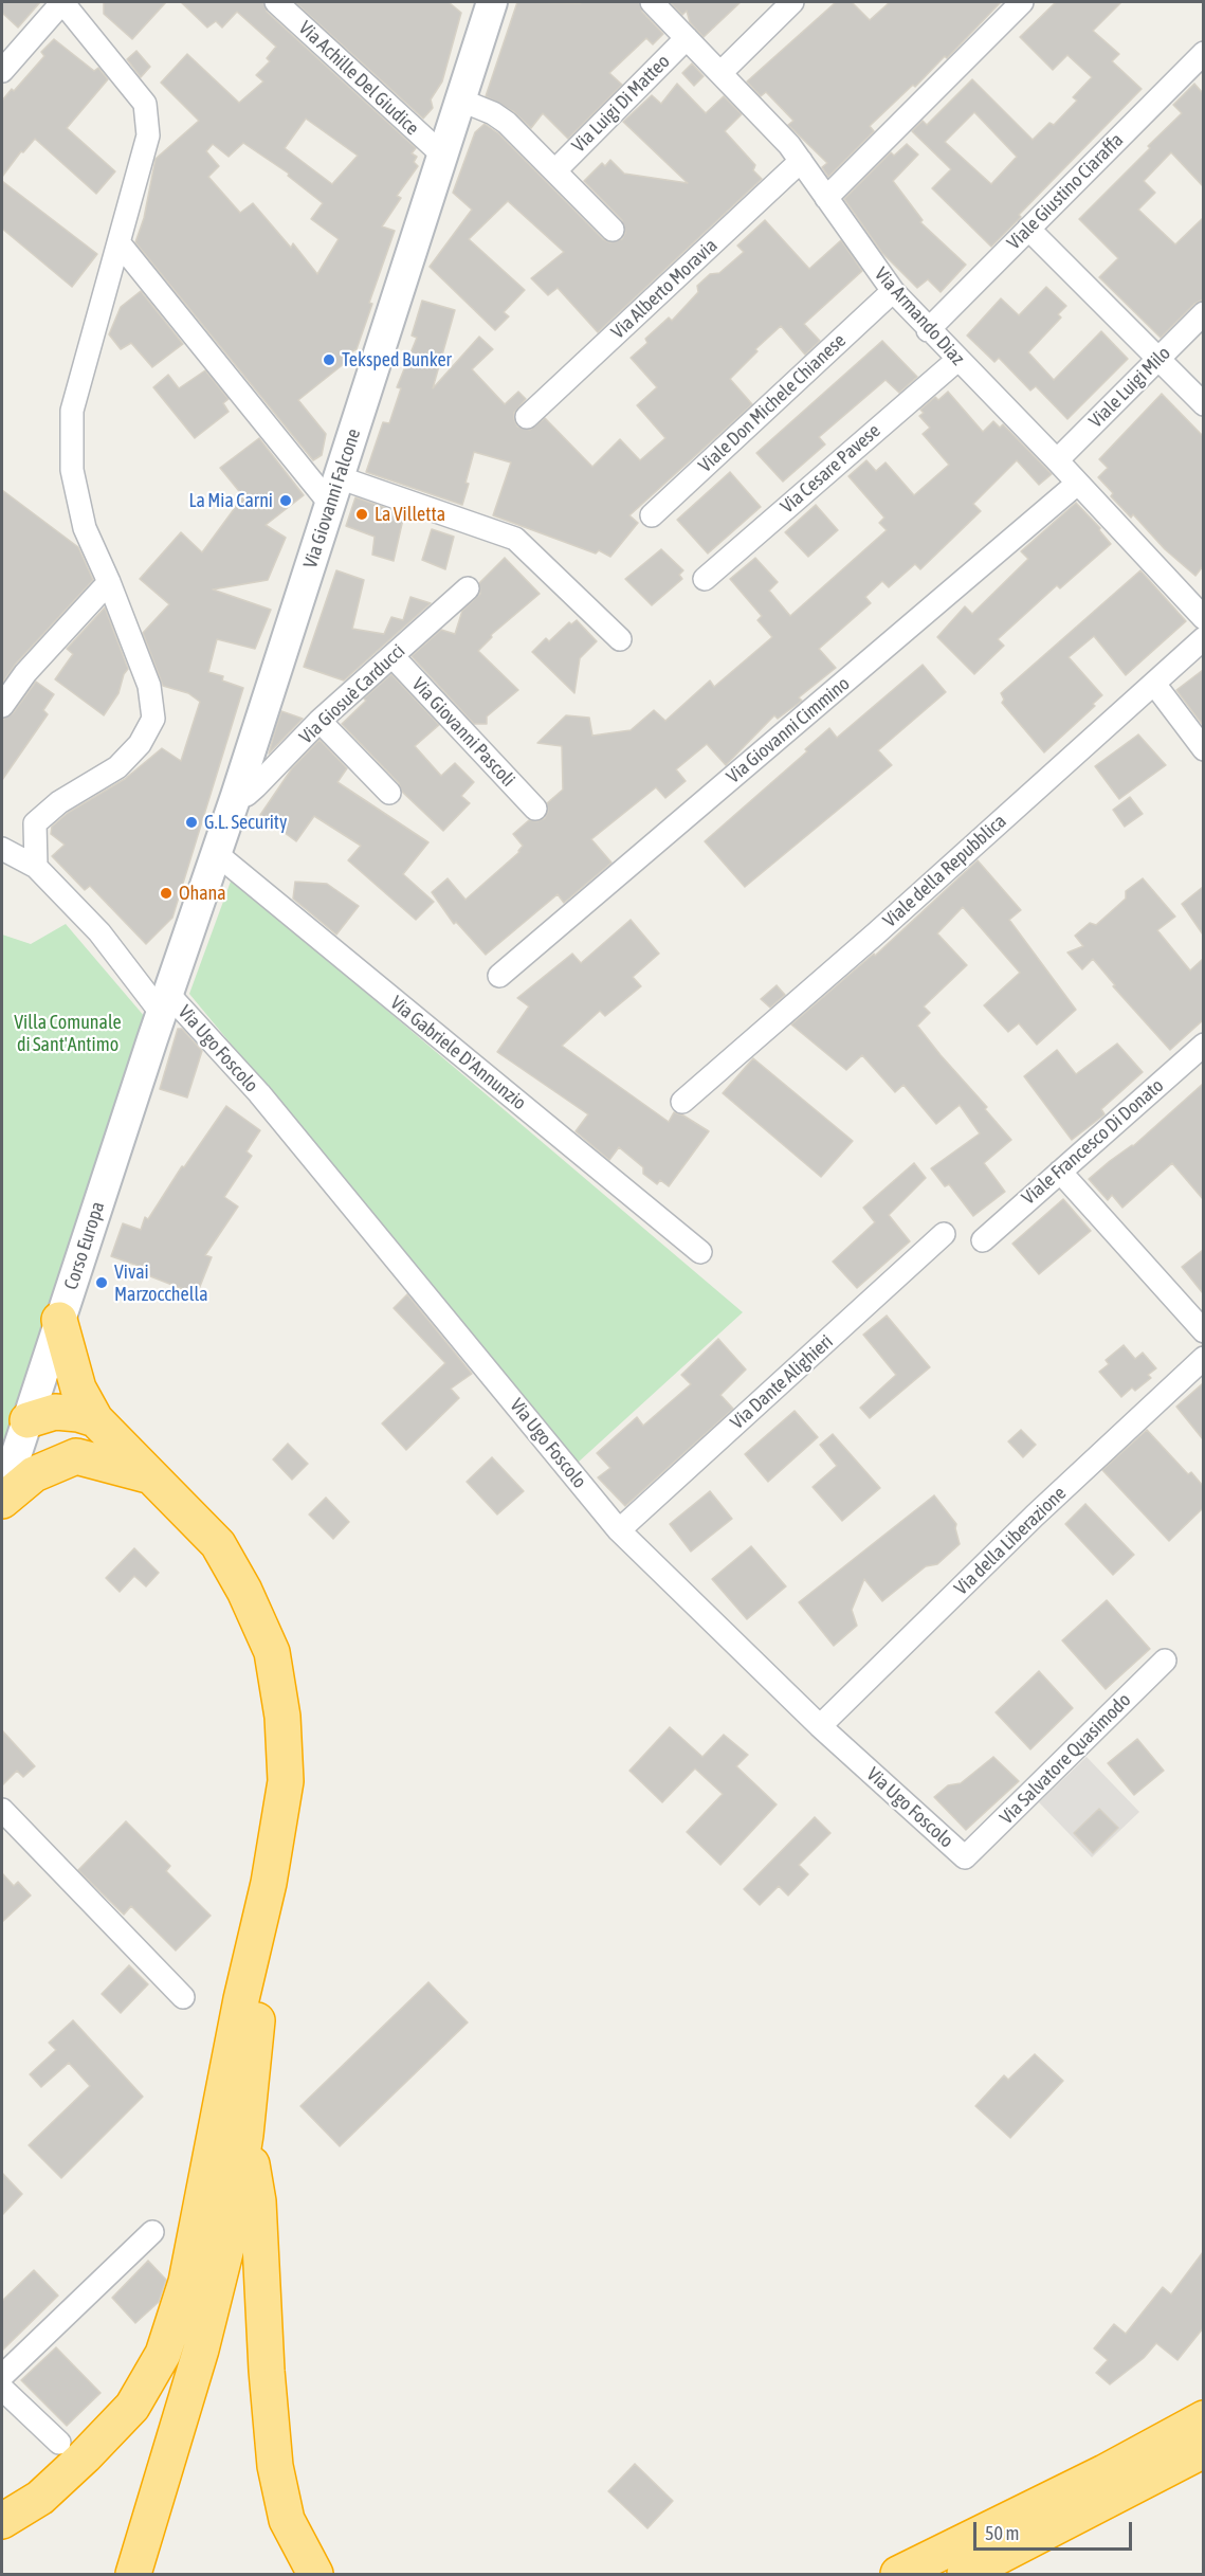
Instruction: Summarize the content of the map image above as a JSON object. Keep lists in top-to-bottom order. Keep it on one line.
{"streets":{"main road":["Via Giovanni Falcone","Corso Europa"],"street":["Via Achille Del Giudice","Via Luigi Di Matteo","Viale Giustino Ciaraffa","Via Alberto Moravia","Via Armando Diaz","Viale Luigi Milo","Viale Don Michele Chianese","Via Cesare Pavese","Via Giosuè Carducci","Via Giovanni Cimmino","Via Giovanni Pascoli","Viale della Repubblica","Via Ugo Foscolo","Via Gabriele D'Annunzio","Viale Francesco Di Donato","Via Dante Alighieri","Via della Liberazione","Via Salvatore Quasimodo"]},"crossings":[["Via Achille Del Giudice","Via Giovanni Falcone"],["Via Luigi Di Matteo","Via Armando Diaz"],["Viale Giustino Ciaraffa","Via Armando Diaz"],["Via Alberto Moravia","Via Armando Diaz"],["Via Armando Diaz","Viale Luigi Milo"],["Via Armando Diaz","Viale Don Michele Chianese"],["Via Armando Diaz","Via Cesare Pavese"],["Via Armando Diaz","Via Giovanni Cimmino"],["Via Giovanni Falcone","Via Giosuè Carducci"],["Via Giovanni Falcone","Via Ugo Foscolo"],["Via Giovanni Falcone","Via Gabriele D'Annunzio"],["Via Giovanni Falcone","Corso Europa"],["Via Giosuè Carducci","Via Giovanni Pascoli"],["Via Ugo Foscolo","Corso Europa"],["Via Ugo Foscolo","Via Dante Alighieri"],["Via Ugo Foscolo","Via della Liberazione"],["Via Ugo Foscolo","Via Salvatore Quasimodo"]],"parks":["Villa Comunale di Sant'Antimo"],"places":["Teksped Bunker","La Mia Carni","La Villetta","G.L. Security","Ohana","Vivai Marzocchella"],"scale_bar":"50 m"}
